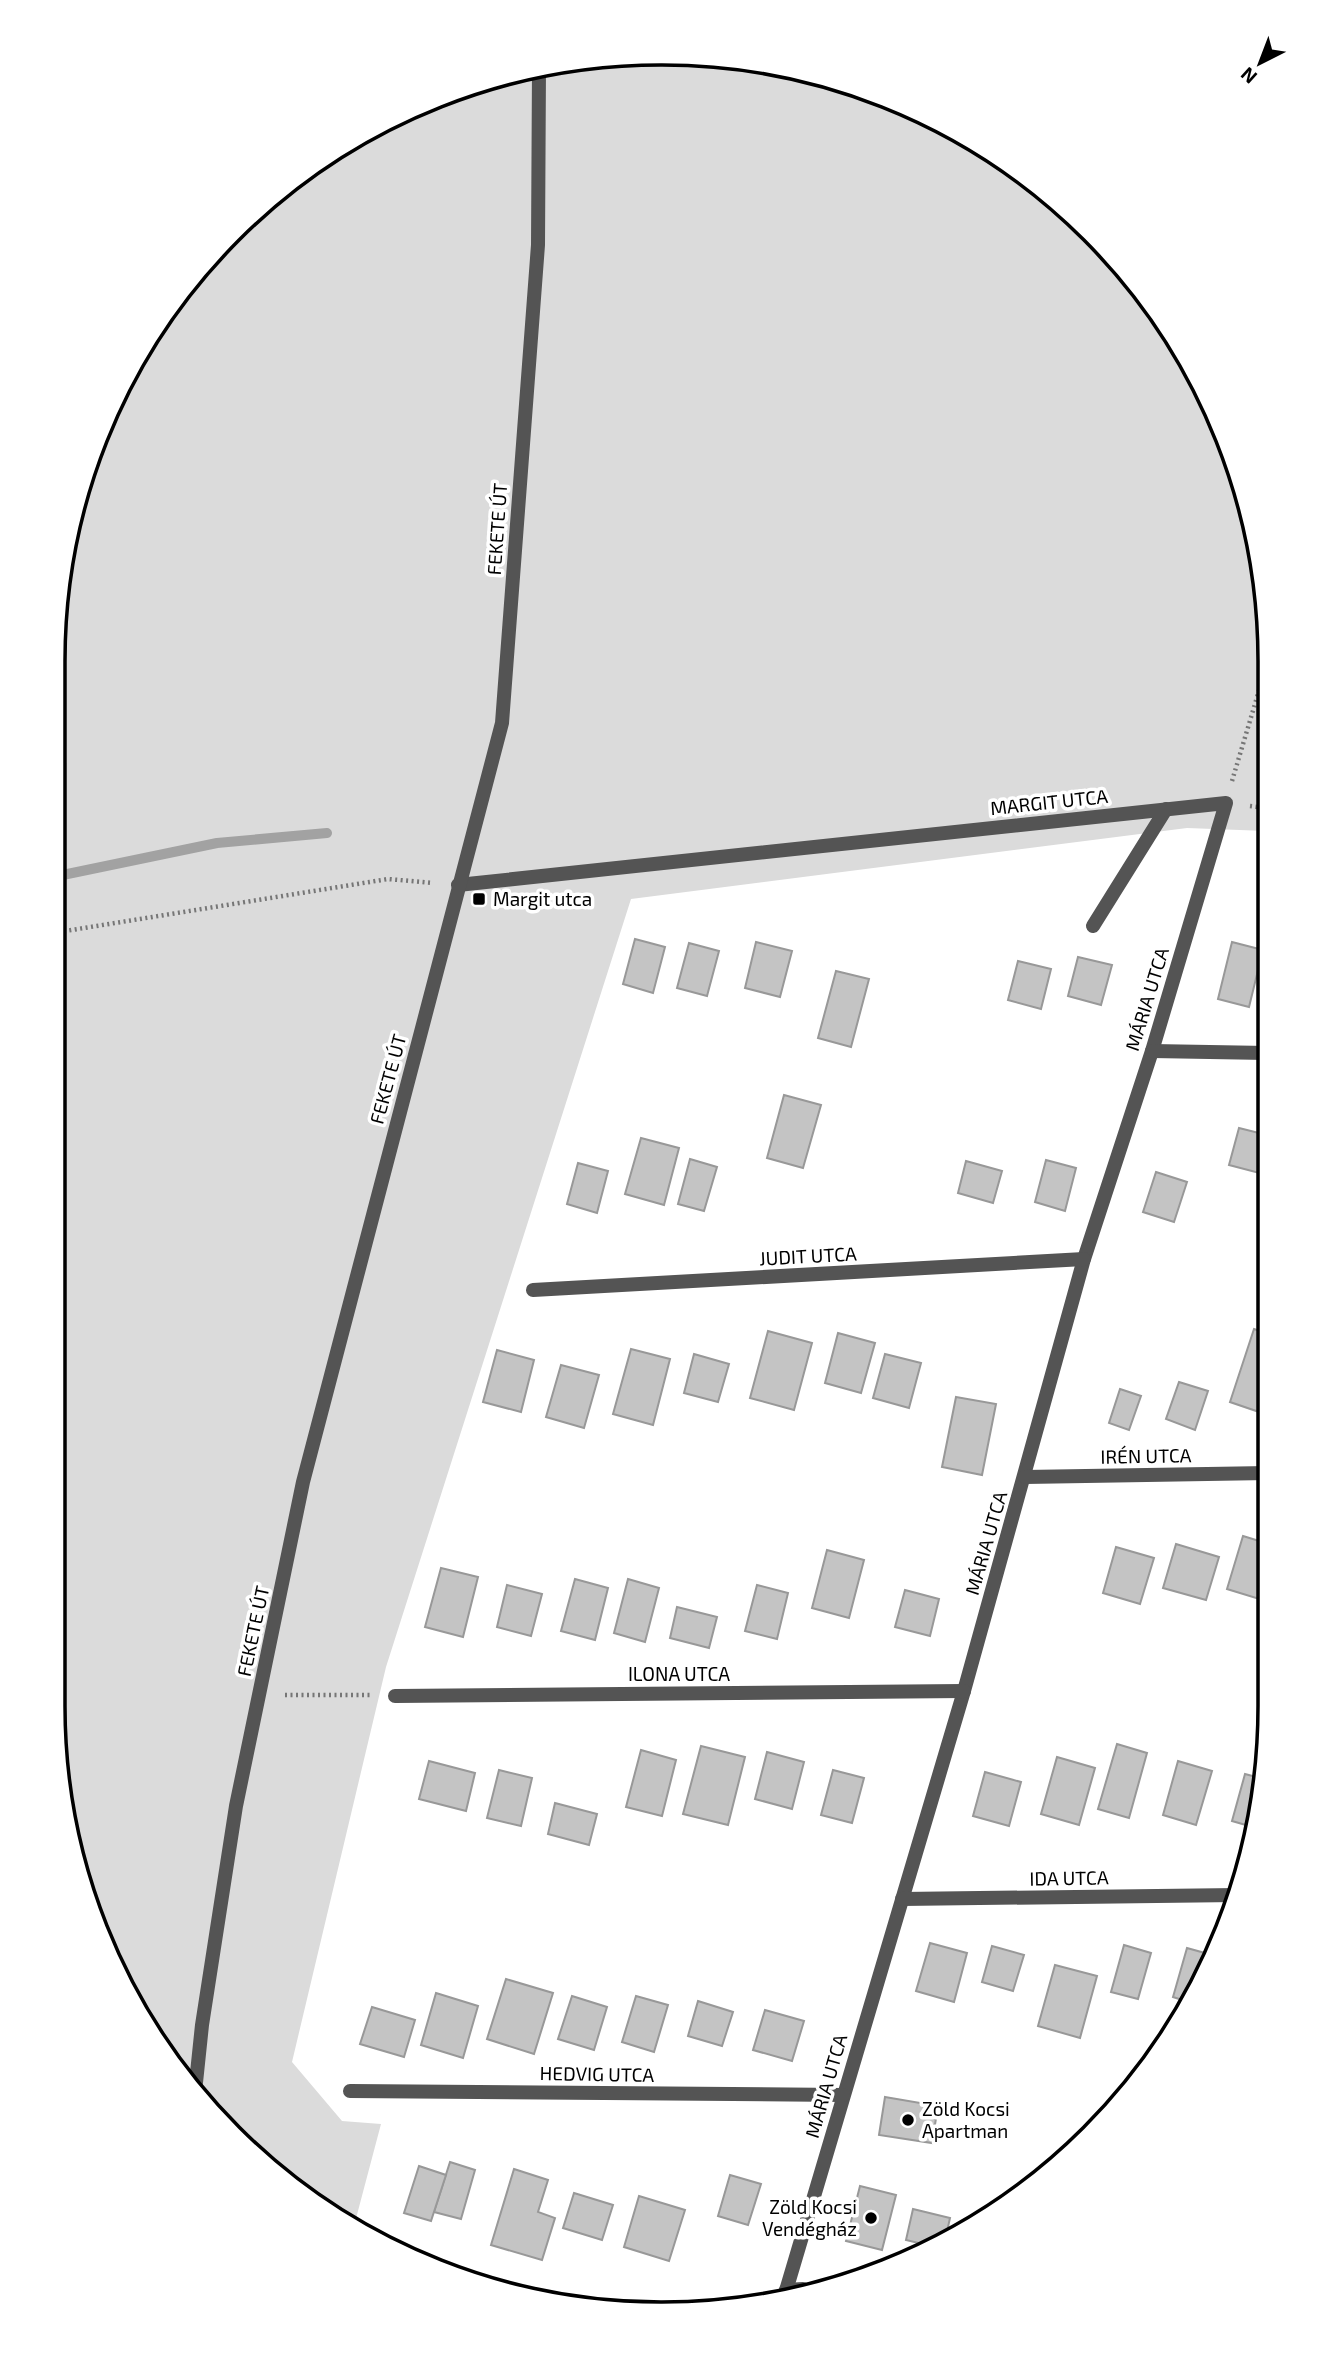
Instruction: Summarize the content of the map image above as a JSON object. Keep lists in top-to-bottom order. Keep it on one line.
{"streets":{"street":["FEKETE ÚT","MARGIT UTCA","MÁRIA UTCA","JUDIT UTCA","IRÉN UTCA","ILONA UTCA","IDA UTCA","HEDVIG UTCA"]},"crossings":[["FEKETE ÚT","MARGIT UTCA"],["MARGIT UTCA","MÁRIA UTCA"],["MÁRIA UTCA","JUDIT UTCA"],["MÁRIA UTCA","IRÉN UTCA"],["MÁRIA UTCA","ILONA UTCA"],["MÁRIA UTCA","IDA UTCA"],["MÁRIA UTCA","HEDVIG UTCA"]],"places":{"transit":["Margit utca"],"other":["Zöld Kocsi Apartman","Zöld Kocsi Vendégház"]},"north":"bottom left"}
